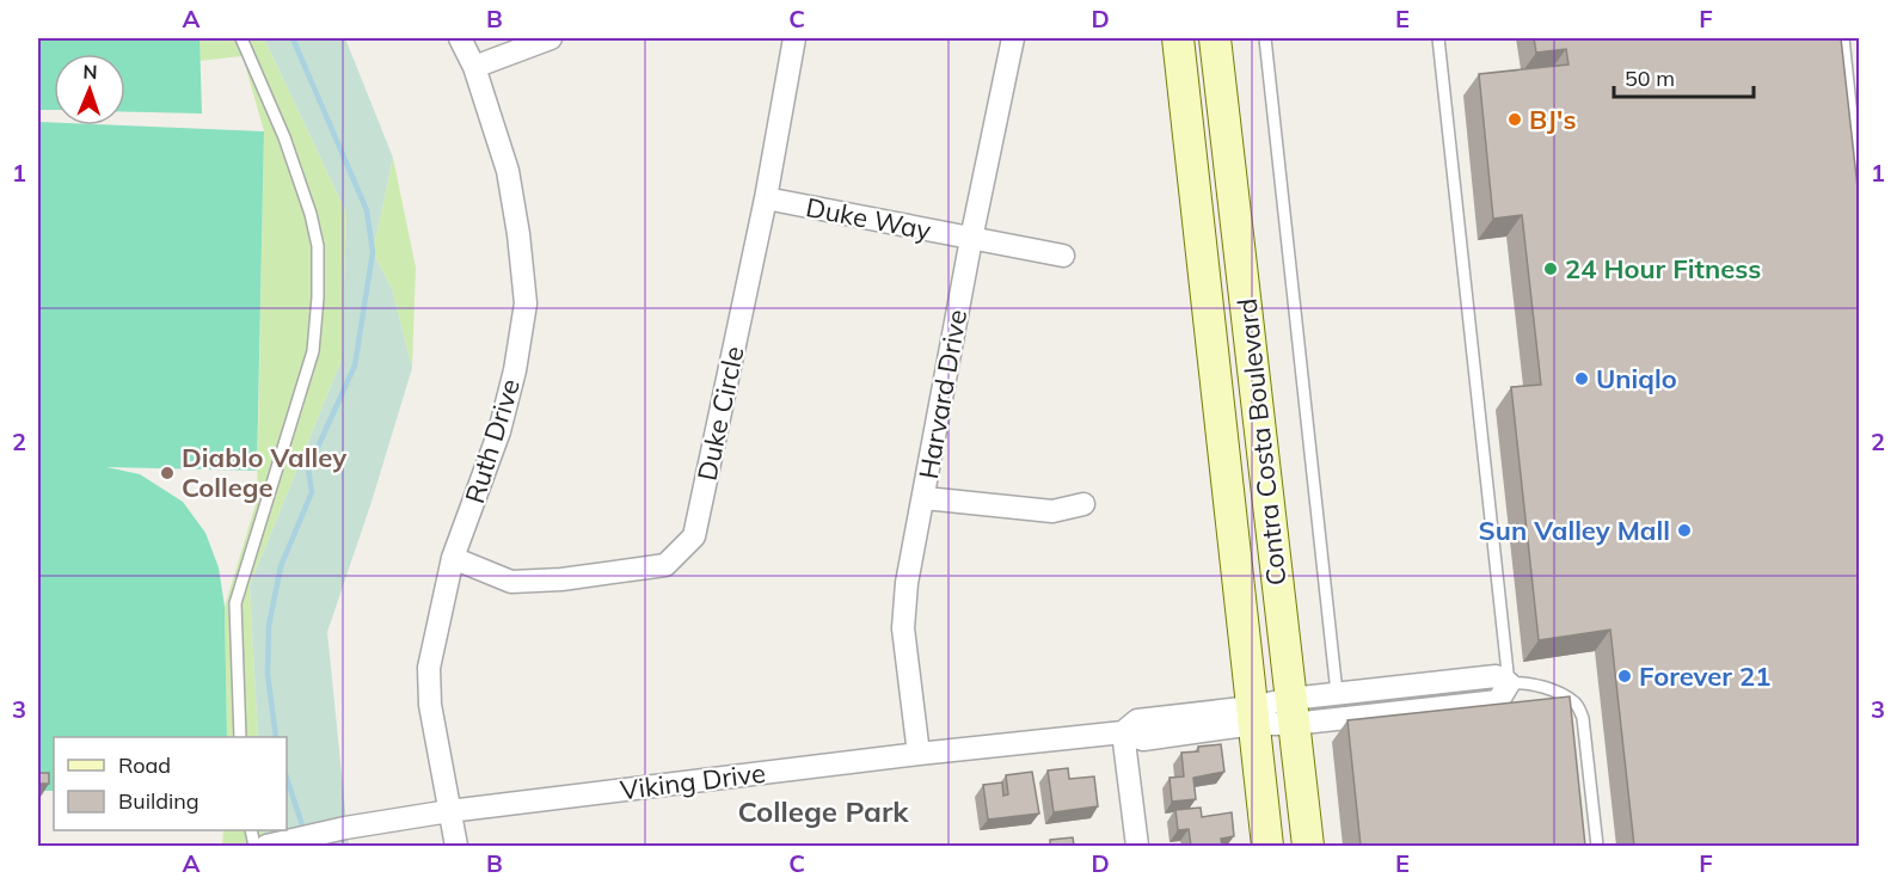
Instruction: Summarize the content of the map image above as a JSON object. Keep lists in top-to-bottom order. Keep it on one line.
{"streets":{"main road":["Contra Costa Boulevard"],"street":["Duke Way","Harvard Drive","Duke Circle","Ruth Drive","Viking Drive"]},"crossings":[["Duke Way","Harvard Drive"],["Duke Way","Duke Circle"],["Harvard Drive","Viking Drive"],["Duke Circle","Ruth Drive"],["Ruth Drive","Viking Drive"],["Contra Costa Boulevard","Viking Drive"]],"districts":["College Park"],"places":["BJ's","24 Hour Fitness","Uniqlo","Diablo Valley College","Sun Valley Mall","Forever 21"],"legend":["Road","Building"],"scale_bar":"50 m","north":"top","grid":{"columns":["A","B","C","D","E","F"],"rows":["1","2","3"]}}
